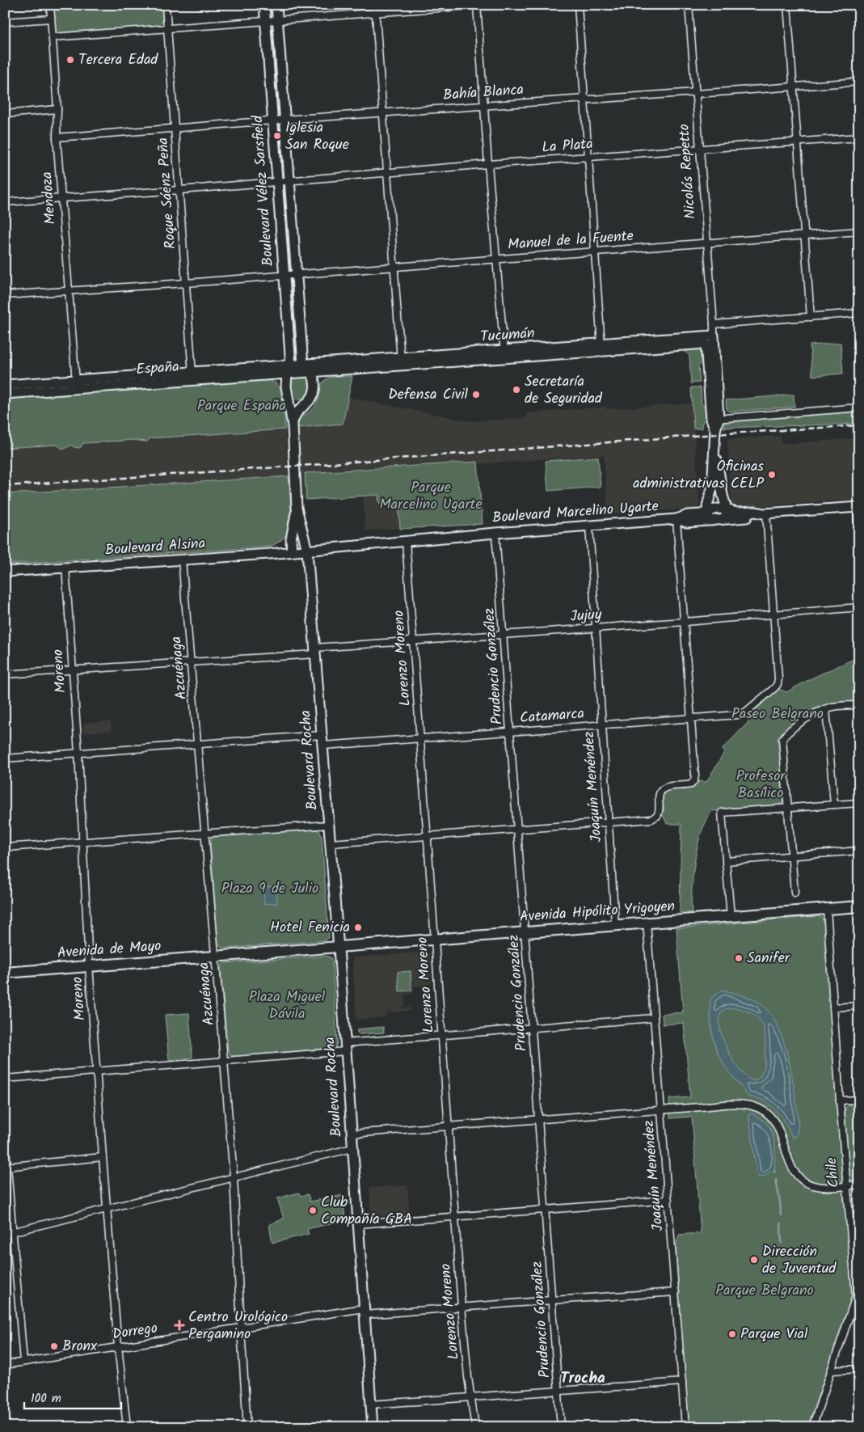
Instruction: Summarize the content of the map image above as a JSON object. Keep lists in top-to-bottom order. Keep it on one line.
{"streets":{"main road":["Nicolás Repetto","Boulevard Vélez Sarsfield","Tucumán","España","Boulevard Marcelino Ugarte","Boulevard Alsina","Boulevard Rocha","Avenida Hipólito Yrigoyen","Avenida de Mayo"],"street":["Bahía Blanca","La Plata","Roque Sáenz Peña","Mendoza","Manuel de la Fuente","Jujuy","Lorenzo Moreno","Prudencio González","Azcuénaga","Moreno","Catamarca","Joaquín Menéndez","Chile","Dorrego"]},"crossings":[["Bahía Blanca","Nicolás Repetto"],["Bahía Blanca","Boulevard Vélez Sarsfield"],["Bahía Blanca","Roque Sáenz Peña"],["Bahía Blanca","Mendoza"],["La Plata","Nicolás Repetto"],["La Plata","Boulevard Vélez Sarsfield"],["La Plata","Roque Sáenz Peña"],["La Plata","Mendoza"],["Nicolás Repetto","Manuel de la Fuente"],["Nicolás Repetto","Tucumán"],["Nicolás Repetto","Boulevard Marcelino Ugarte"],["Boulevard Vélez Sarsfield","Manuel de la Fuente"],["Boulevard Vélez Sarsfield","Tucumán"],["Boulevard Vélez Sarsfield","España"],["Roque Sáenz Peña","Manuel de la Fuente"],["Roque Sáenz Peña","España"],["Mendoza","Manuel de la Fuente"],["Mendoza","España"],["Tucumán","España"],["Boulevard Marcelino Ugarte","Boulevard Alsina"],["Boulevard Marcelino Ugarte","Lorenzo Moreno"],["Boulevard Marcelino Ugarte","Prudencio González"],["Boulevard Marcelino Ugarte","Boulevard Rocha"],["Boulevard Marcelino Ugarte","Joaquín Menéndez"],["Boulevard Alsina","Azcuénaga"],["Boulevard Alsina","Moreno"],["Boulevard Alsina","Boulevard Rocha"],["Jujuy","Lorenzo Moreno"],["Jujuy","Prudencio González"],["Jujuy","Azcuénaga"],["Jujuy","Moreno"],["Jujuy","Catamarca"],["Jujuy","Boulevard Rocha"],["Jujuy","Joaquín Menéndez"],["Lorenzo Moreno","Catamarca"],["Lorenzo Moreno","Avenida Hipólito Yrigoyen"],["Lorenzo Moreno","Dorrego"],["Prudencio González","Catamarca"],["Prudencio González","Avenida Hipólito Yrigoyen"],["Prudencio González","Dorrego"],["Azcuénaga","Avenida de Mayo"],["Azcuénaga","Dorrego"],["Moreno","Avenida de Mayo"],["Moreno","Dorrego"],["Catamarca","Boulevard Rocha"],["Catamarca","Joaquín Menéndez"],["Boulevard Rocha","Avenida Hipólito Yrigoyen"],["Boulevard Rocha","Avenida de Mayo"],["Boulevard Rocha","Dorrego"],["Joaquín Menéndez","Avenida Hipólito Yrigoyen"],["Joaquín Menéndez","Dorrego"],["Avenida Hipólito Yrigoyen","Avenida de Mayo"],["Avenida Hipólito Yrigoyen","Chile"]],"districts":["Trocha"],"parks":["Parque España","Parque Marcelino Ugarte","Paseo Belgrano","Profesor Basílico","Plaza 9 de Julio","Plaza Miguel Dávila","Parque Belgrano"],"places":{"other":["Tercera Edad","Iglesia San Roque","Secretaría de Seguridad","Defensa Civil","Oficinas administrativas CELP","Hotel Fenicia","Sanifer","Club Compañía GBA","Dirección de Juventud","Parque Vial","Bronx"],"health":["Centro Urológico Pergamino"]},"scale_bar":"100 m"}
